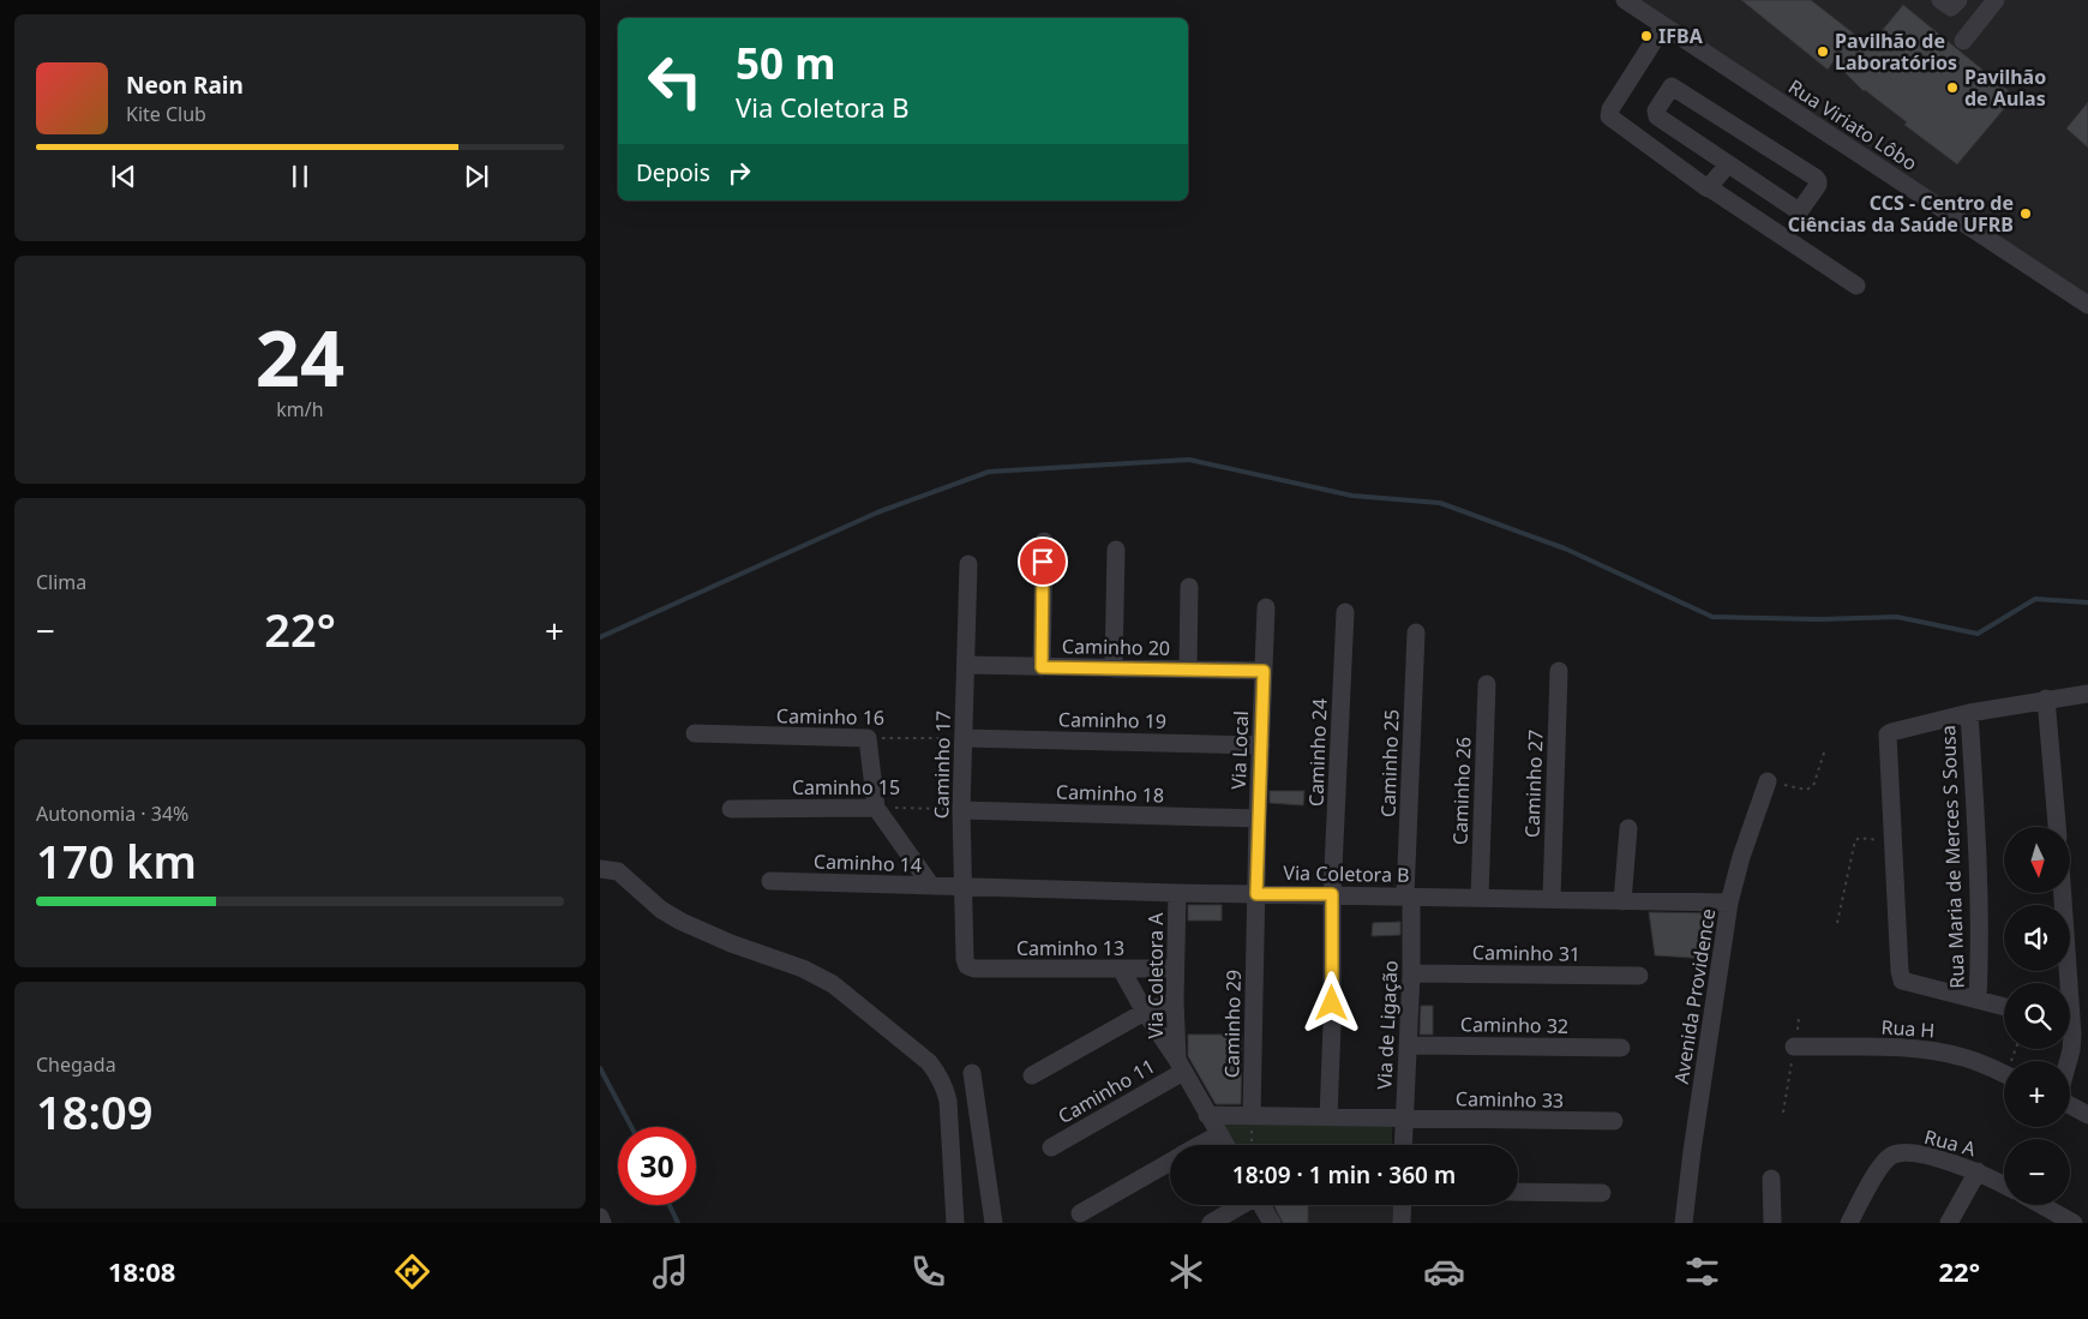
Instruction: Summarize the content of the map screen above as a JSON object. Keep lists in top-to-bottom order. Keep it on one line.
{"streets":{"street":["Rua Viriato Lôbo","Caminho 20","Caminho 16","Caminho 19","Via Local","Caminho 24","Caminho 25","Caminho 17","Caminho 27","Caminho 15","Caminho 26","Caminho 18","Rua Maria de Merces S Sousa","Caminho 14","Via Coletora B","Caminho 13","Caminho 31","Via Coletora A","Avenida Providence","Caminho 29","Via de Ligação","Caminho 32","Rua H","Caminho 11","Caminho 33","Rua A"]},"crossings":[["Caminho 20","Via Local"],["Caminho 20","Caminho 17"],["Caminho 16","Caminho 19"],["Caminho 16","Caminho 17"],["Caminho 19","Via Local"],["Caminho 19","Caminho 17"],["Via Local","Caminho 18"],["Via Local","Via Coletora B"],["Via Local","Caminho 29"],["Caminho 24","Via Coletora B"],["Caminho 24","Caminho 33"],["Caminho 25","Via Coletora B"],["Caminho 25","Via de Ligação"],["Caminho 17","Caminho 15"],["Caminho 17","Caminho 18"],["Caminho 17","Caminho 14"],["Caminho 17","Via Coletora B"],["Caminho 17","Caminho 13"],["Caminho 27","Via Coletora B"],["Caminho 15","Caminho 18"],["Caminho 26","Via Coletora B"],["Caminho 14","Via Coletora B"],["Via Coletora B","Via Coletora A"],["Via Coletora B","Avenida Providence"],["Via Coletora B","Caminho 29"],["Via Coletora B","Via de Ligação"],["Caminho 13","Via Coletora A"],["Caminho 31","Via de Ligação"],["Via Coletora A","Caminho 11"],["Via Coletora A","Caminho 33"],["Caminho 29","Caminho 33"],["Via de Ligação","Caminho 32"],["Via de Ligação","Caminho 33"]],"places":["IFBA","Pavilhão de Laboratórios","Pavilhão de Aulas","CCS - Centro de Ciências da Saúde UFRB"],"north":"bottom","page":{"turn":["50 m","Via Coletora B"],"song":["Neon Rain","Kite Club"],"then":"Depois","tile":[["24","km/h"],"Clima",["Autonomia · 34%","170 km"],["Chegada","18:09"]],"heat":["−","22°","+"],"map_buttons":["+","−"],"limit":"30","trip":"18:09 · 1 min · 360 m","tabs":["18:08","22°"]}}
